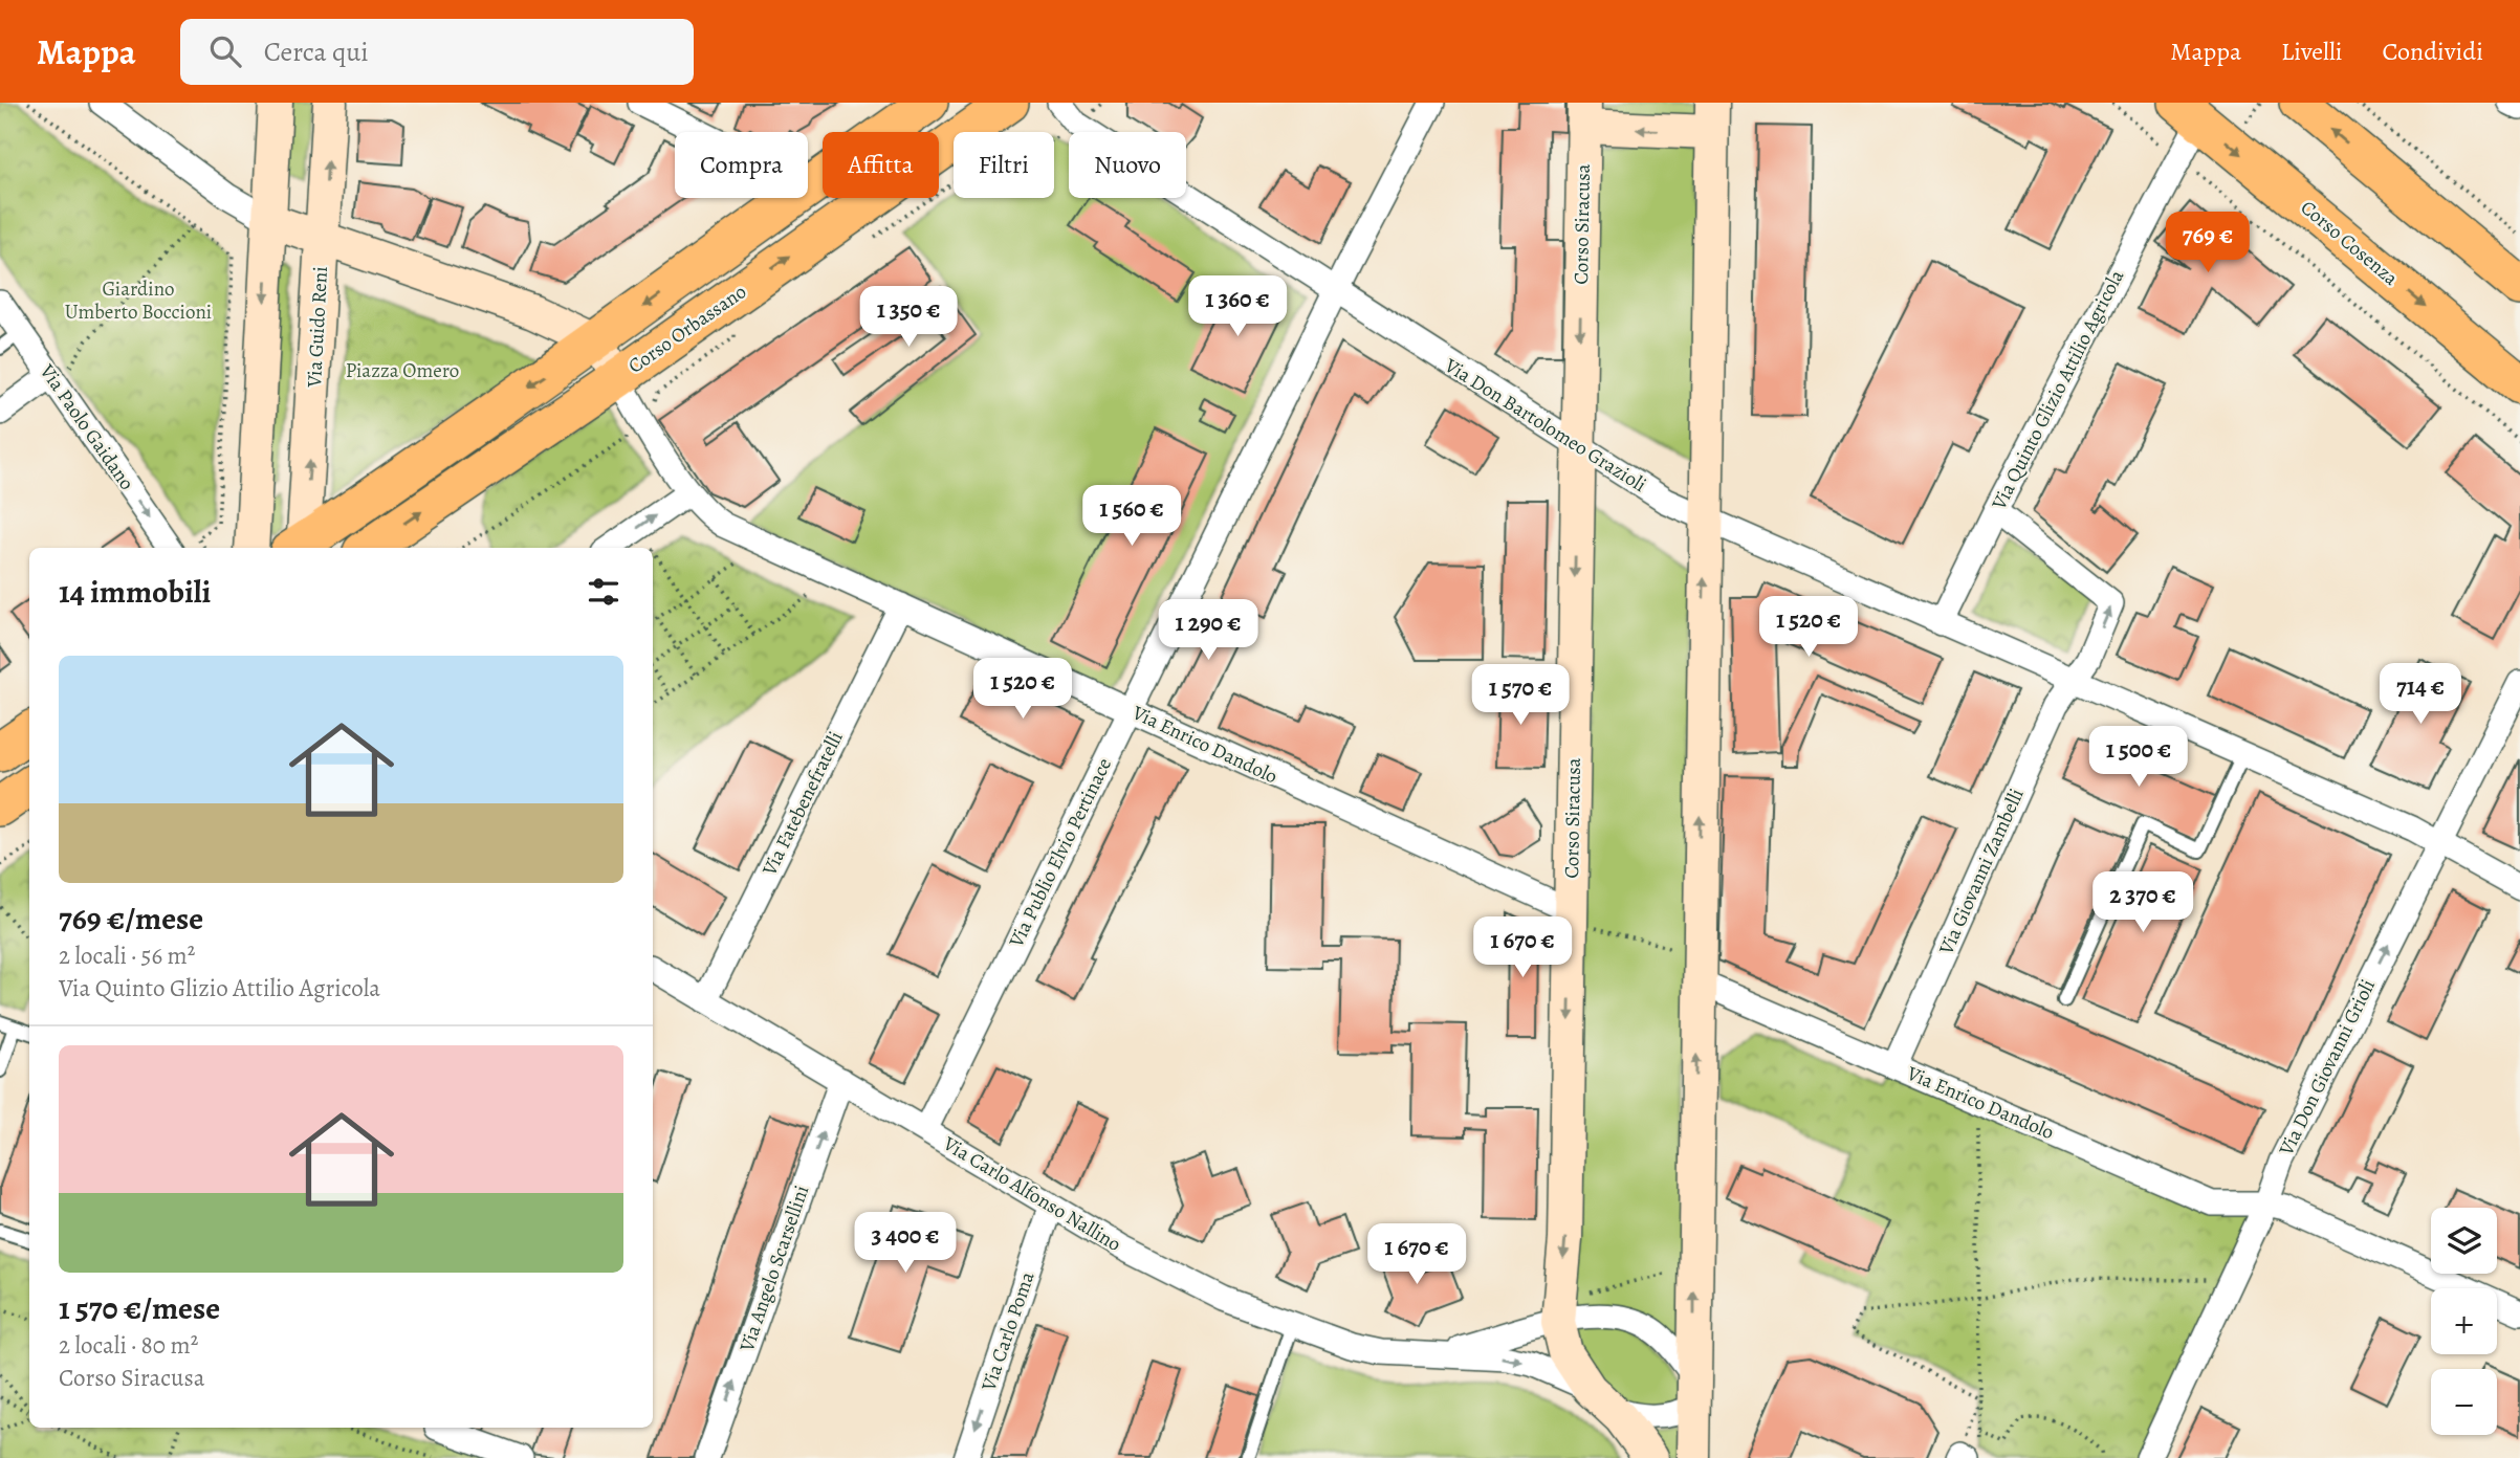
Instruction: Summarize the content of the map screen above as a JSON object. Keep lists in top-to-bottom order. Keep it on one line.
{"streets":{"main road":["Corso Cosenza","Corso Orbassano"],"street":["Corso Siracusa","Via Guido Reni","Via Quinto Glizio Attilio Agricola","Via Don Bartolomeo Grazioli","Via Paolo Gaidano","Via Enrico Dandolo","Via Fatebenefratelli","Via Publio Elvio Pertinace","Via Giovanni Zambelli","Via Don Giovanni Grioli","Via Carlo Alfonso Nallino","Via Angelo Scarsellini","Via Carlo Poma"]},"crossings":[["Corso Siracusa","Via Don Bartolomeo Grazioli"],["Corso Siracusa","Via Enrico Dandolo"],["Corso Siracusa","Via Carlo Alfonso Nallino"],["Corso Cosenza","Via Quinto Glizio Attilio Agricola"],["Corso Orbassano","Via Enrico Dandolo"],["Via Quinto Glizio Attilio Agricola","Via Don Bartolomeo Grazioli"],["Via Don Bartolomeo Grazioli","Via Publio Elvio Pertinace"],["Via Don Bartolomeo Grazioli","Via Giovanni Zambelli"],["Via Don Bartolomeo Grazioli","Via Don Giovanni Grioli"],["Via Enrico Dandolo","Via Fatebenefratelli"],["Via Enrico Dandolo","Via Publio Elvio Pertinace"],["Via Enrico Dandolo","Via Giovanni Zambelli"],["Via Enrico Dandolo","Via Don Giovanni Grioli"],["Via Fatebenefratelli","Via Carlo Alfonso Nallino"],["Via Publio Elvio Pertinace","Via Carlo Alfonso Nallino"],["Via Carlo Alfonso Nallino","Via Angelo Scarsellini"],["Via Carlo Alfonso Nallino","Via Carlo Poma"]],"one_way":["Via Paolo Gaidano","Via Don Giovanni Grioli","Via Angelo Scarsellini","Via Carlo Poma"],"parks":["Giardino Umberto Boccioni","Piazza Omero"],"page":{"header":"Mappa","search":"Cerca qui","nav":["Mappa","Livelli","Condividi"],"chip":["Compra","Affitta","Filtri","Nuovo"],"price":["769 €","1 360 €","1 350 €","1 560 €","1 520 €","1 290 €","1 520 €","714 €","1 570 €","1 500 €","2 370 €","1 670 €","3 400 €","1 670 €"],"heading":"14 immobili","list":[{"name":"769 €/mese","note":"2 locali · 56 m² · Via Quinto Glizio Attilio Agricola"},{"name":"1 570 €/mese","note":"2 locali · 80 m² · Corso Siracusa"}],"map_buttons":["+","−"]}}
